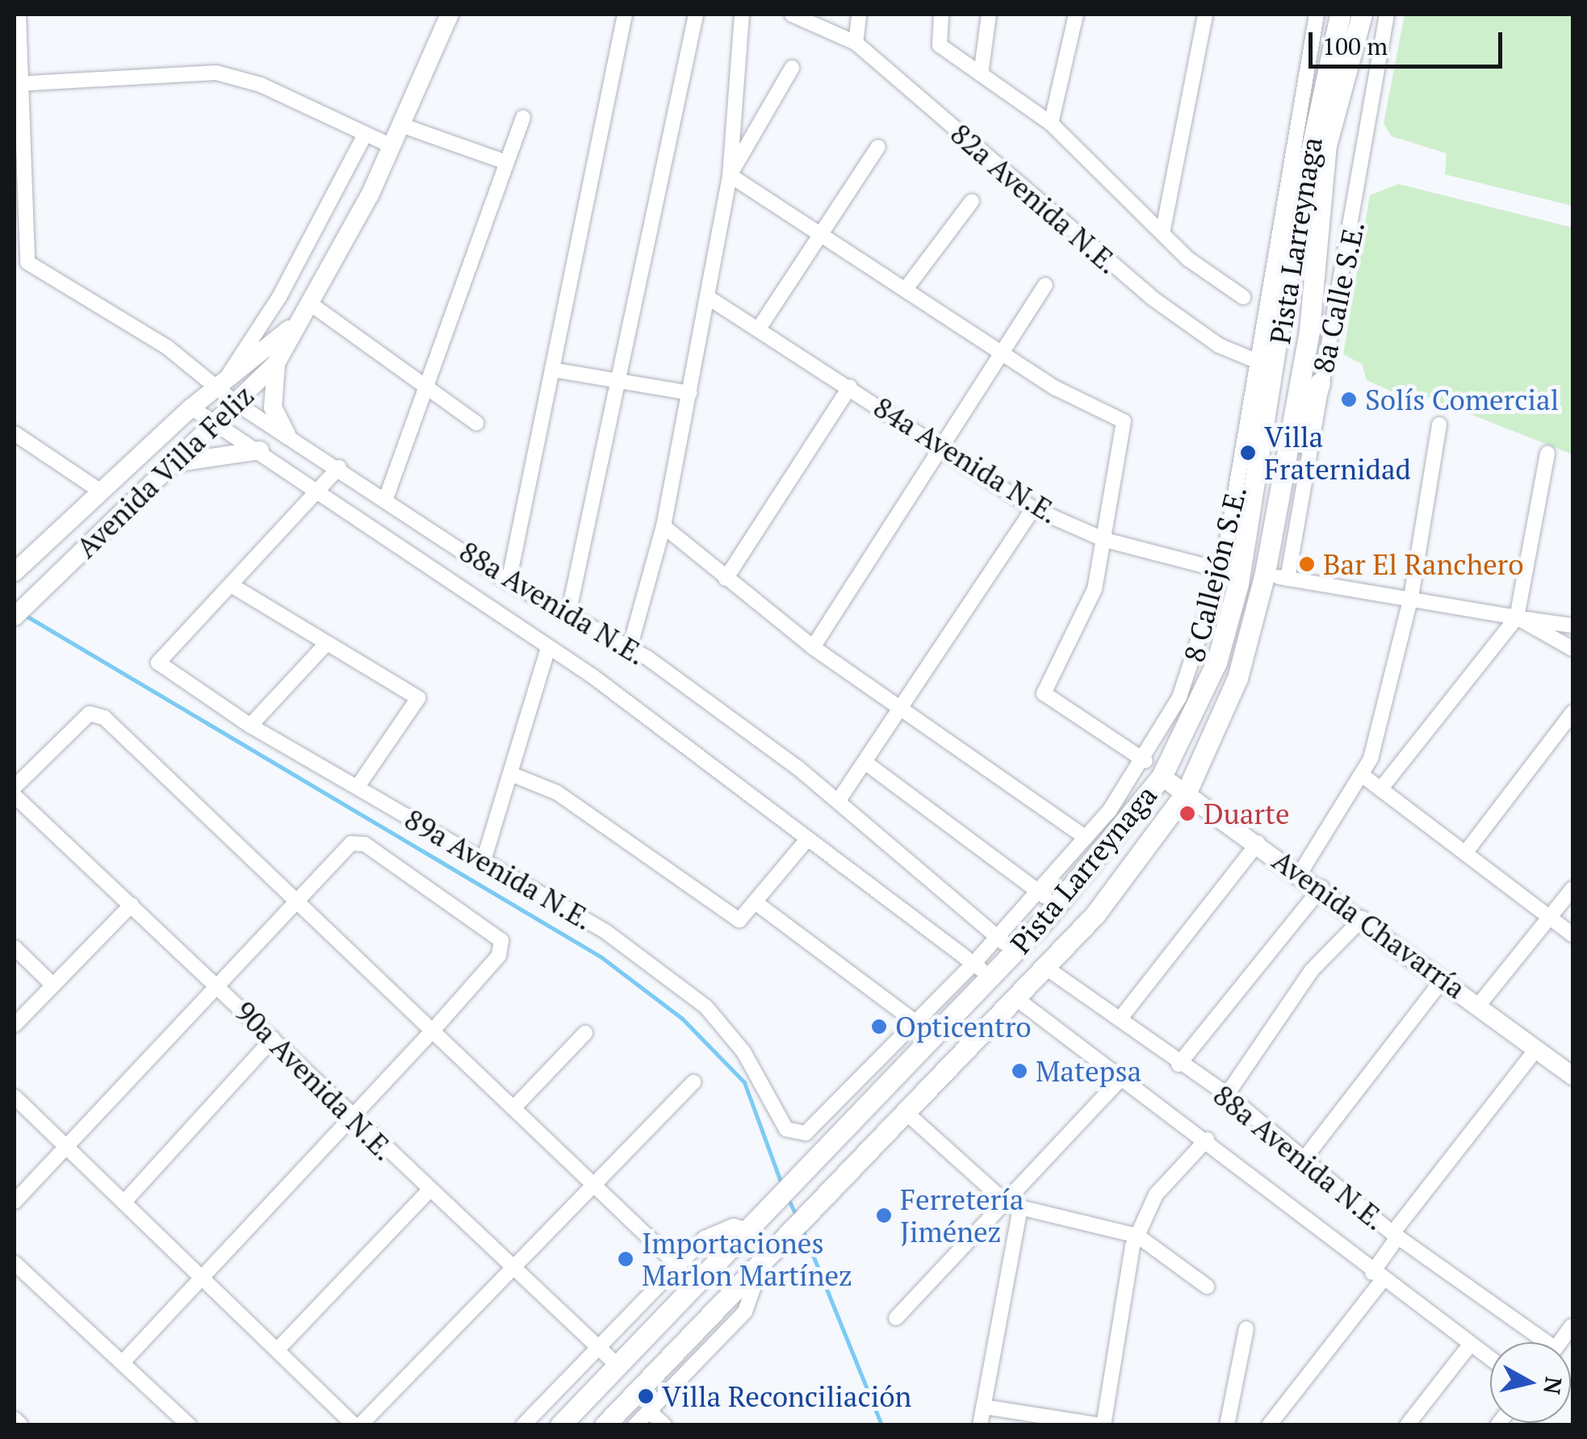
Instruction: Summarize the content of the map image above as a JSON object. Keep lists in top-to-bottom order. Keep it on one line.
{"streets":{"main road":["Pista Larreynaga"],"street":["82a Avenida N.E.","8a Calle S.E.","84a Avenida N.E.","Avenida Villa Feliz","8 Callejón S.E.","88a Avenida N.E.","89a Avenida N.E.","Avenida Chavarría","90a Avenida N.E."]},"crossings":[["82a Avenida N.E.","8 Callejón S.E."],["Pista Larreynaga","8 Callejón S.E."],["Pista Larreynaga","88a Avenida N.E."],["Pista Larreynaga","Avenida Chavarría"],["Pista Larreynaga","90a Avenida N.E."],["84a Avenida N.E.","8 Callejón S.E."],["Avenida Villa Feliz","88a Avenida N.E."],["8 Callejón S.E.","88a Avenida N.E."],["8 Callejón S.E.","89a Avenida N.E."]],"places":["Solís Comercial","Villa Fraternidad","Bar El Ranchero","Duarte","Opticentro","Matepsa","Ferretería Jiménez","Importaciones Marlon Martínez","Villa Reconciliación"],"scale_bar":"100 m","north":"right"}
